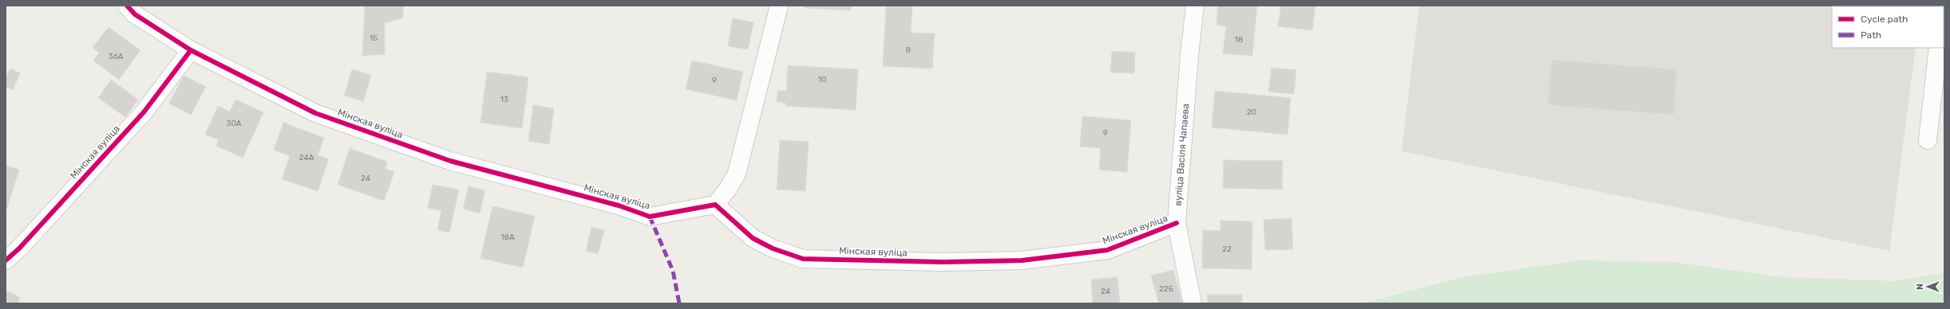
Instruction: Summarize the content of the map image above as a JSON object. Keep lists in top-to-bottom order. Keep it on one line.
{"streets":{"street":["Мінская вуліца","вуліца Васіля Чапаева"]},"crossings":[["Мінская вуліца","вуліца Васіля Чапаева"]],"house_numbers":["15","18","8","36А","10","9","13","20","30А","9","24А","24","18А","22","22Б","24"],"legend":["Cycle path","Path"],"north":"left"}
